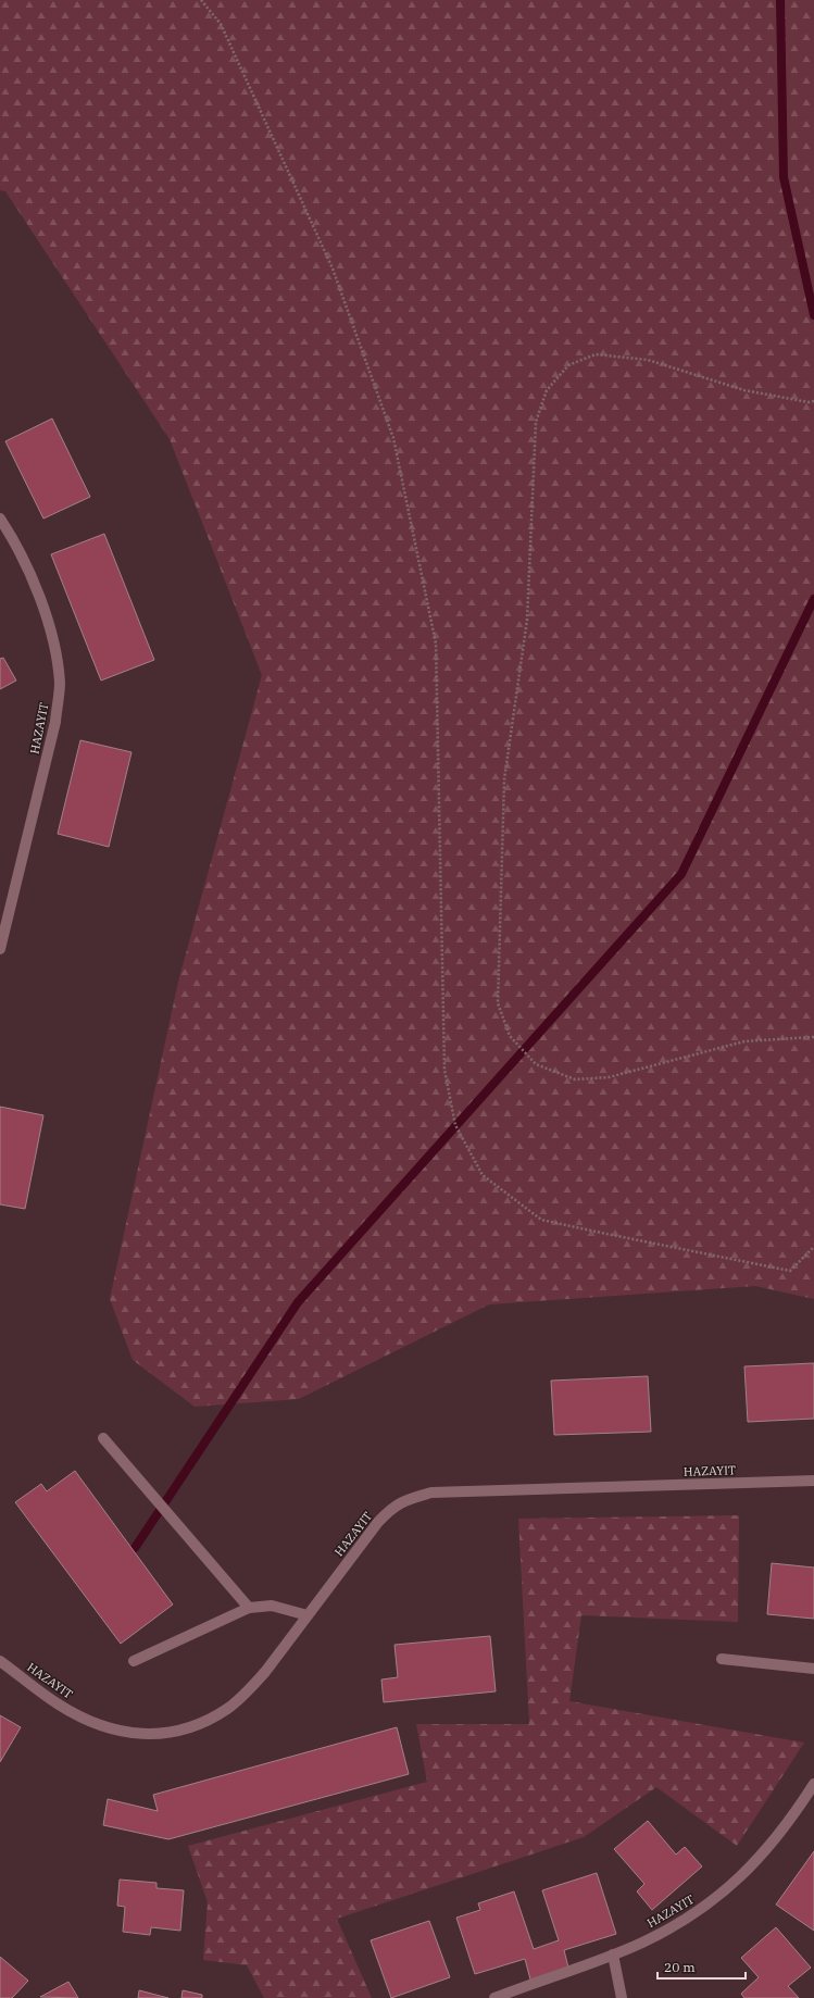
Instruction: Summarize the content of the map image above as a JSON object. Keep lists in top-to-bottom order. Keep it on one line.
{"streets":{"street":["HAZAYIT"]},"scale_bar":"20 m"}
